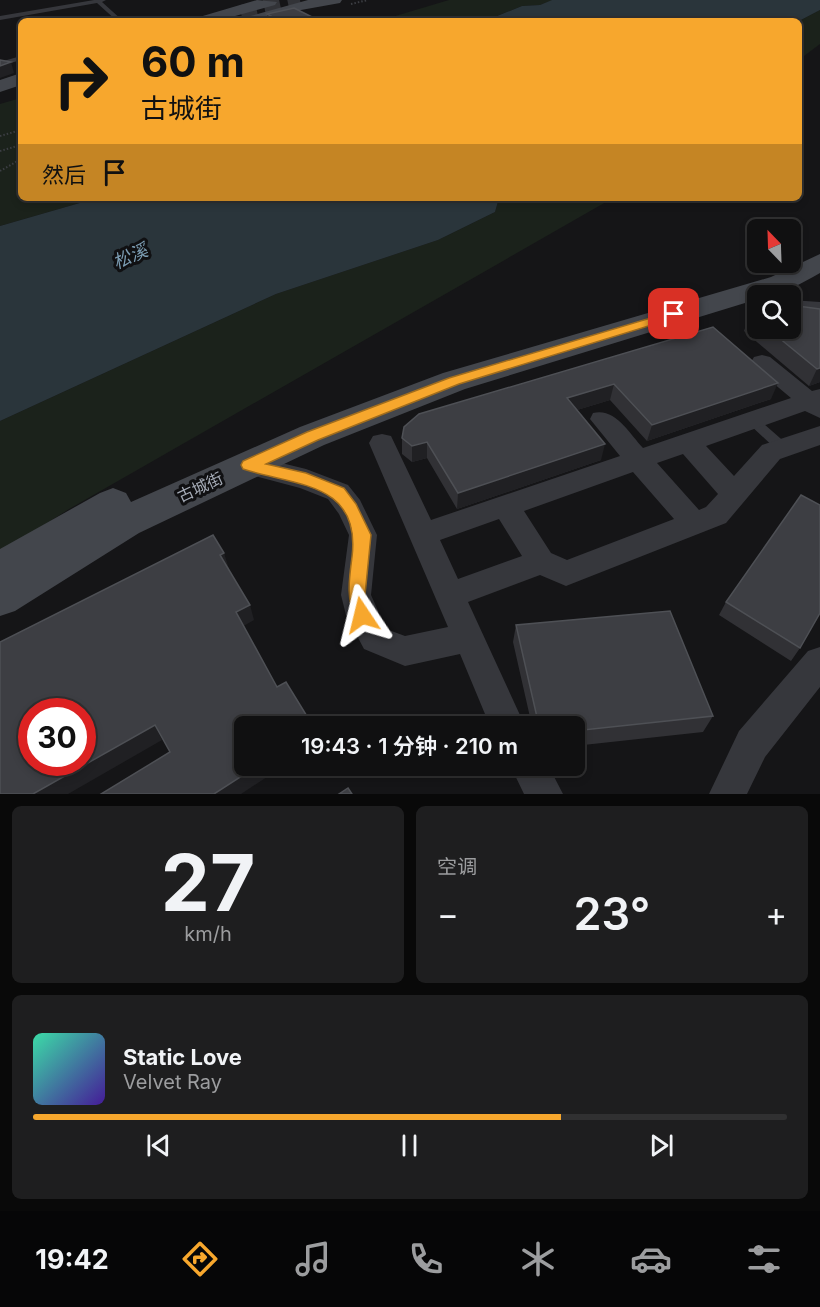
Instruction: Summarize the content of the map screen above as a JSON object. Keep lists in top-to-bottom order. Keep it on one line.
{"streets":{"main road":["古城街"]},"water":["松溪"],"north":"top left","page":{"turn":["60 m","古城街"],"then":"然后","limit":"30","trip":"19:43 · 1 分钟 · 210 m","tile":[["27","km/h"],"空调"],"heat":["−","23°","+"],"song":["Static Love","Velvet Ray"],"tabs":"19:42"}}
